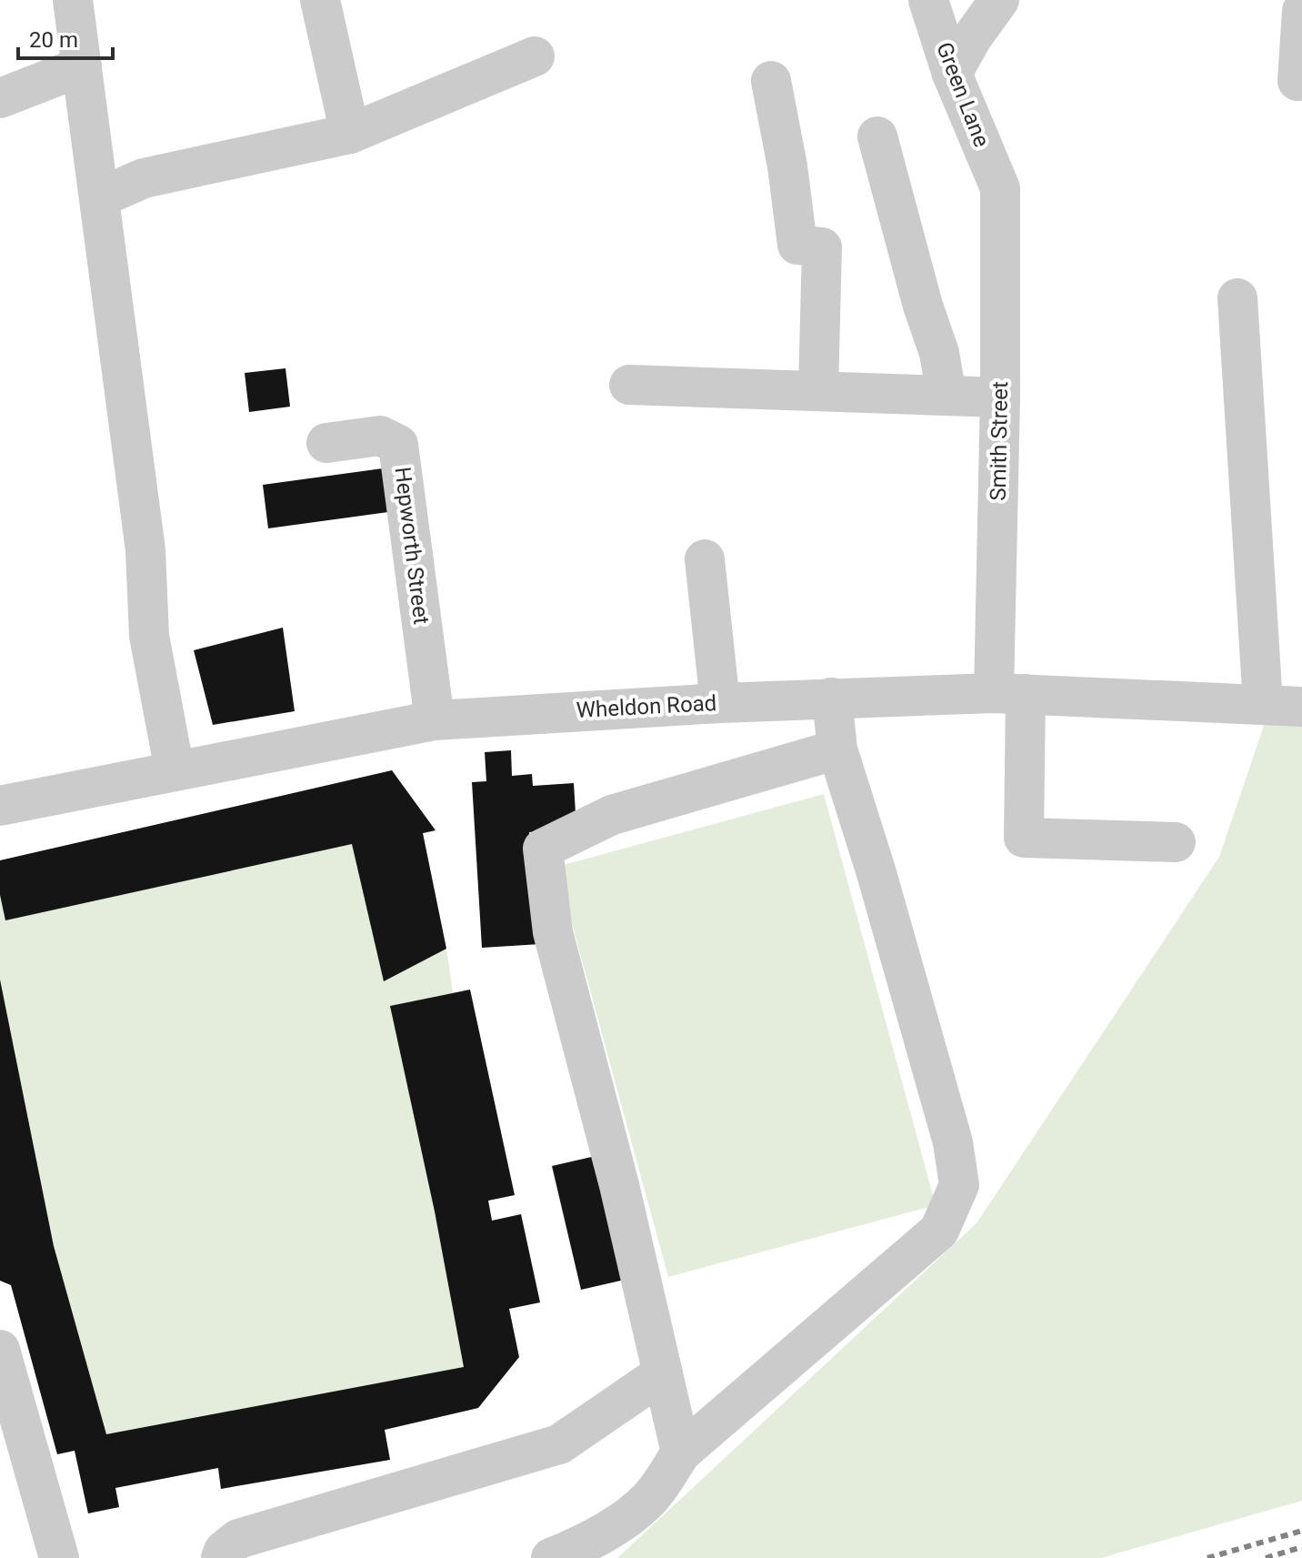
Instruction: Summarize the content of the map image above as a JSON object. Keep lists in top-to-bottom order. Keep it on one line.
{"streets":{"street":["Green Lane","Smith Street","Hepworth Street","Wheldon Road"]},"crossings":[["Green Lane","Smith Street"],["Smith Street","Wheldon Road"],["Hepworth Street","Wheldon Road"]],"scale_bar":"20 m"}
